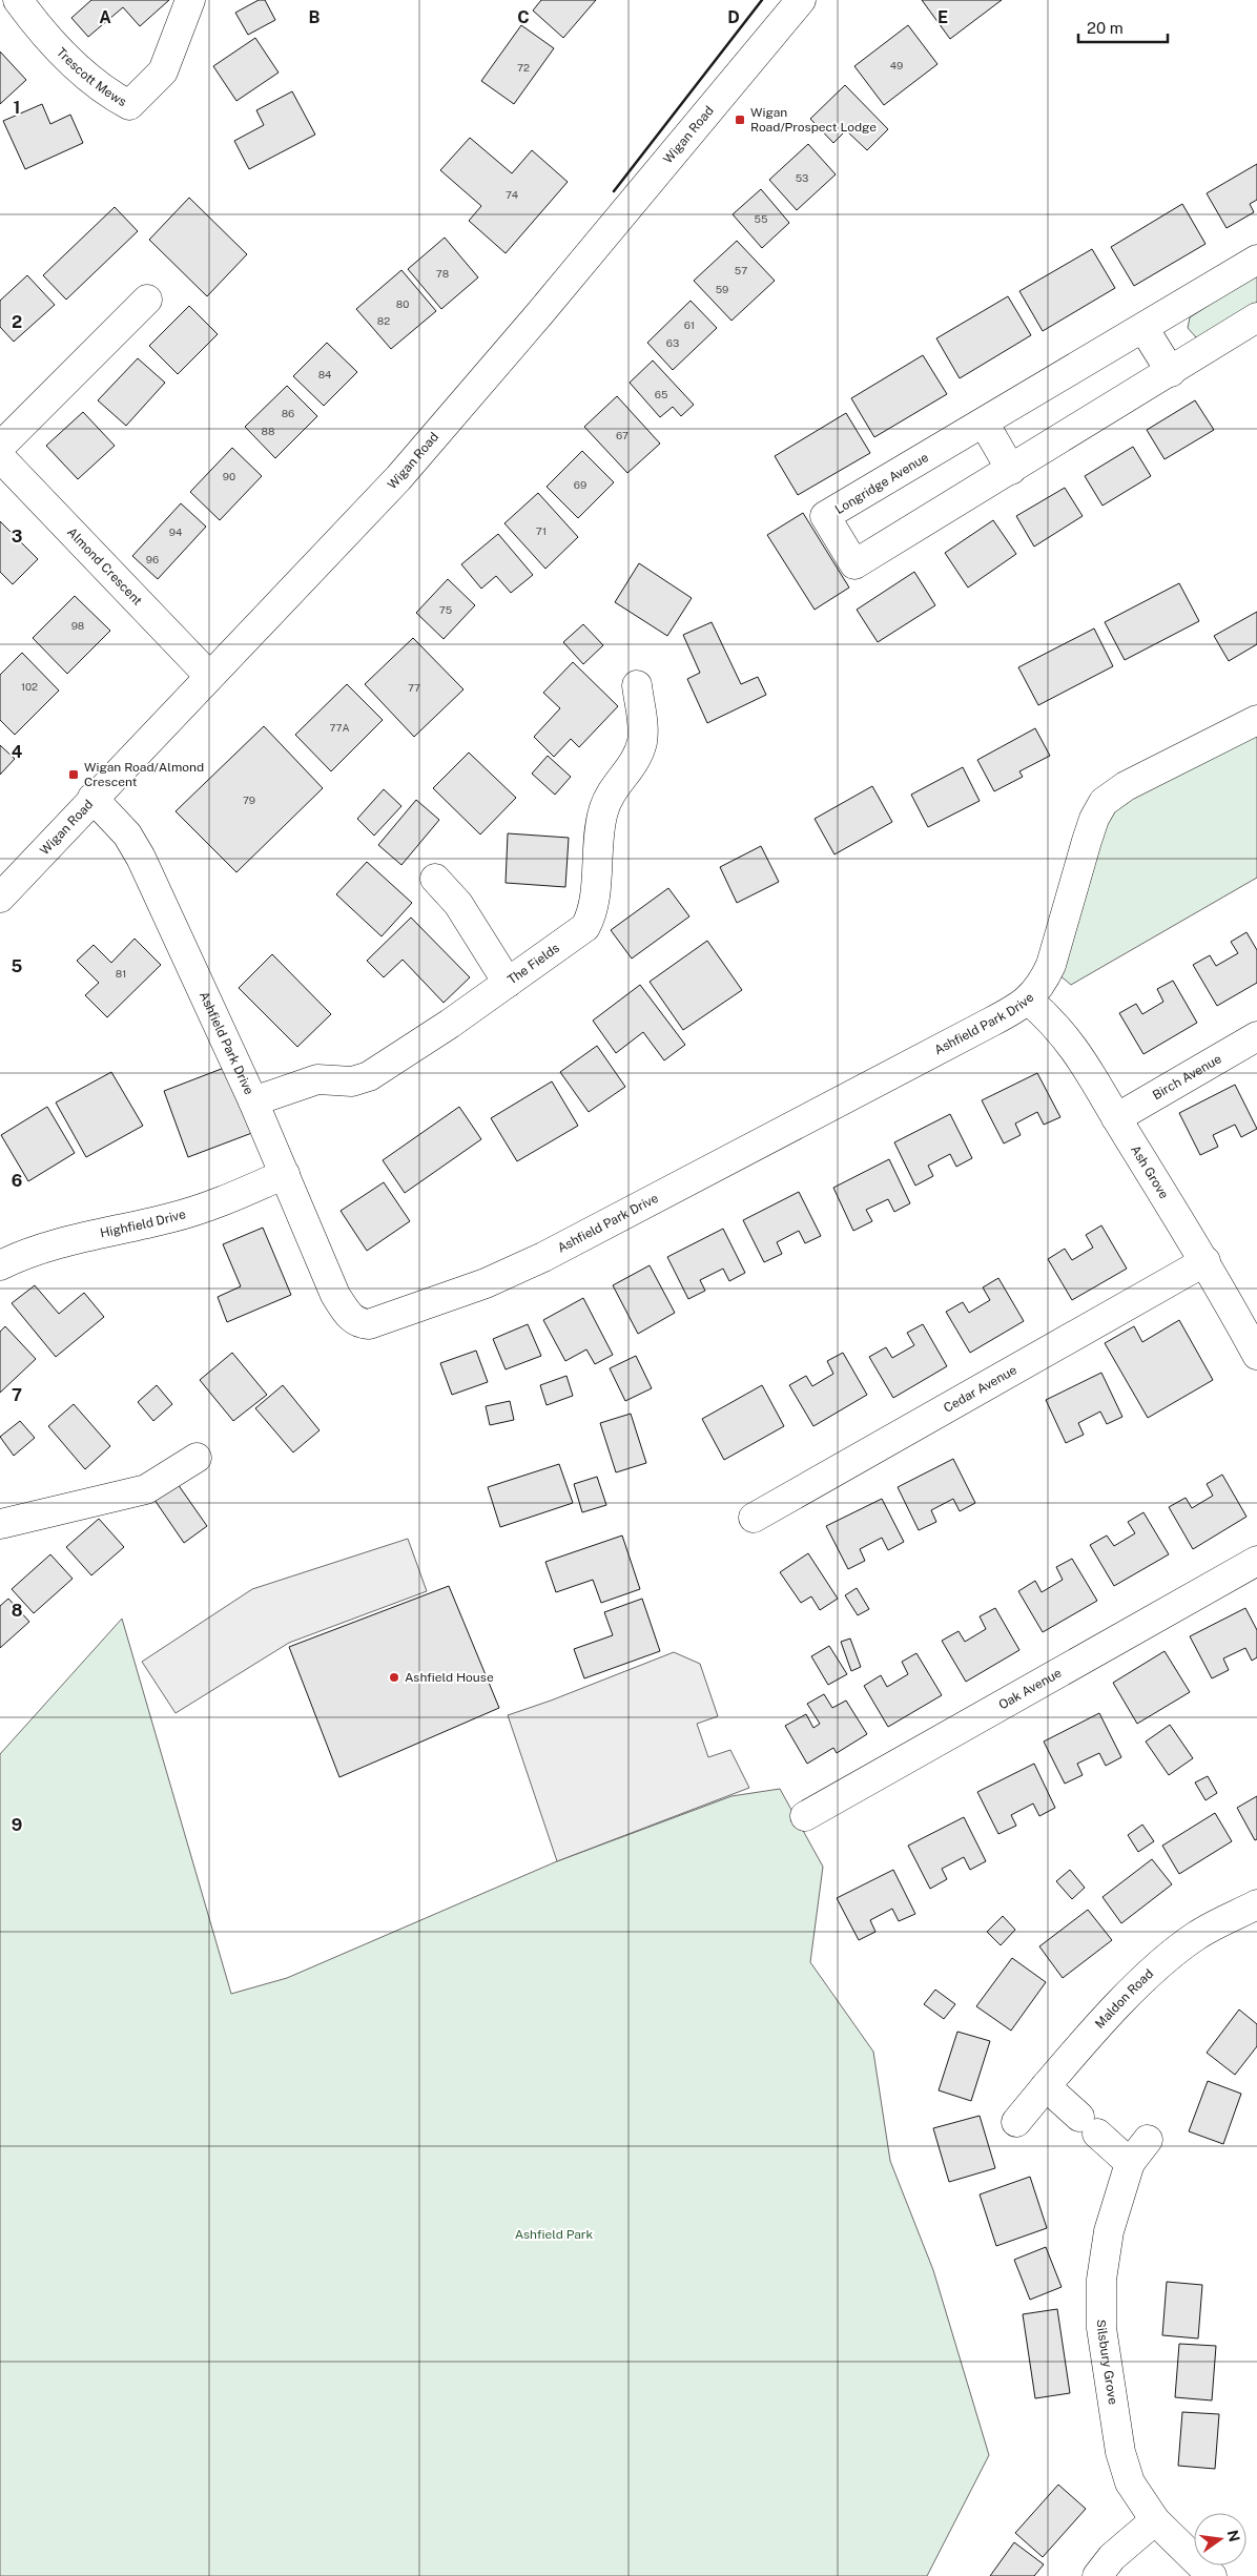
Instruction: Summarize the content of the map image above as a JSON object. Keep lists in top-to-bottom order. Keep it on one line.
{"streets":{"main road":["Trescott Mews","Wigan Road","Longridge Avenue","Almond Crescent","The Fields","Ashfield Park Drive","Birch Avenue","Ash Grove","Highfield Drive","Cedar Avenue","Oak Avenue","Maldon Road","Silsbury Grove"]},"crossings":[["Wigan Road","Almond Crescent"],["Wigan Road","Ashfield Park Drive"],["The Fields","Ashfield Park Drive"],["Ashfield Park Drive","Ash Grove"],["Ashfield Park Drive","Highfield Drive"],["Birch Avenue","Ash Grove"],["Ash Grove","Cedar Avenue"]],"parks":["Ashfield Park"],"places":{"transit":["Wigan Road/Prospect Lodge","Wigan Road/Almond Crescent"],"other":["Ashfield House"]},"house_numbers":["49","72","53","74","55","57","78","59","80","82","61","63","84","65","86","88","67","90","69","71","94","96","75","98","102","77","77A","79","81"],"scale_bar":"20 m","north":"right","grid":{"columns":["A","B","C","D","E"],"rows":["1","2","3","4","5","6","7","8","9"]}}
